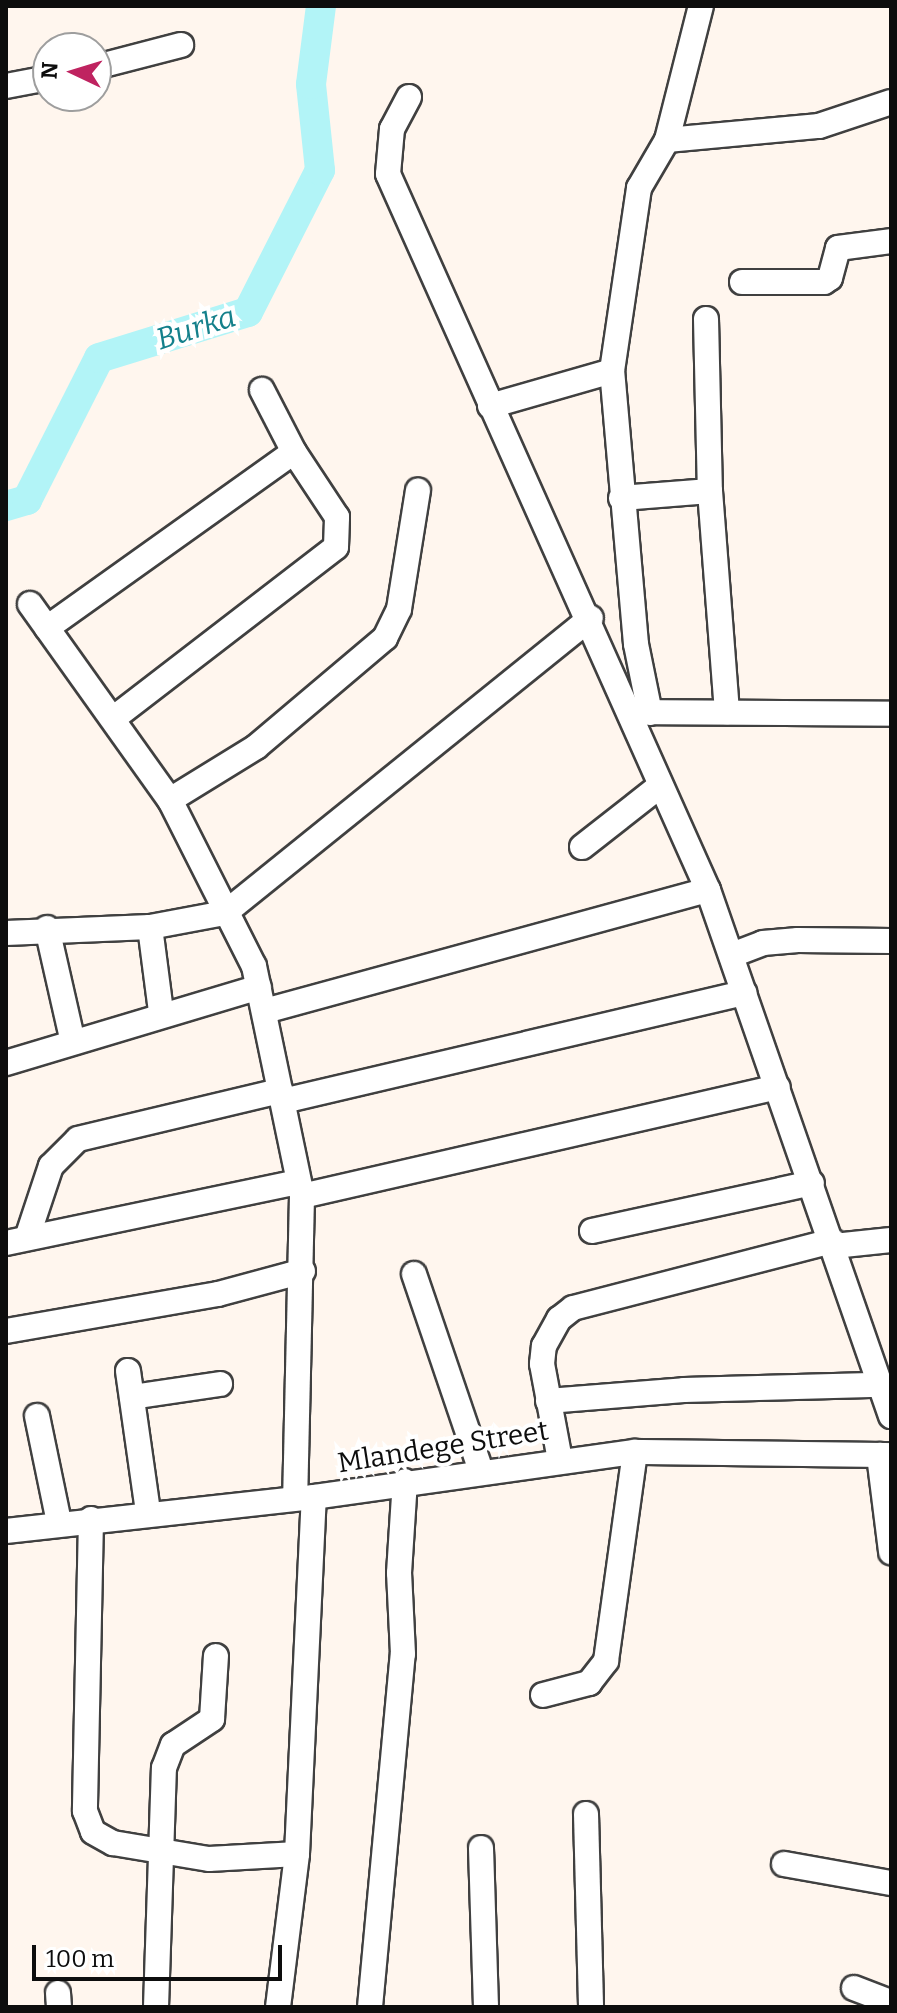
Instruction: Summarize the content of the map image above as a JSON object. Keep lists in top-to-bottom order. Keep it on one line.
{"streets":{"street":["Mlandege Street"]},"water":["Burka"],"scale_bar":"100 m","north":"left"}
